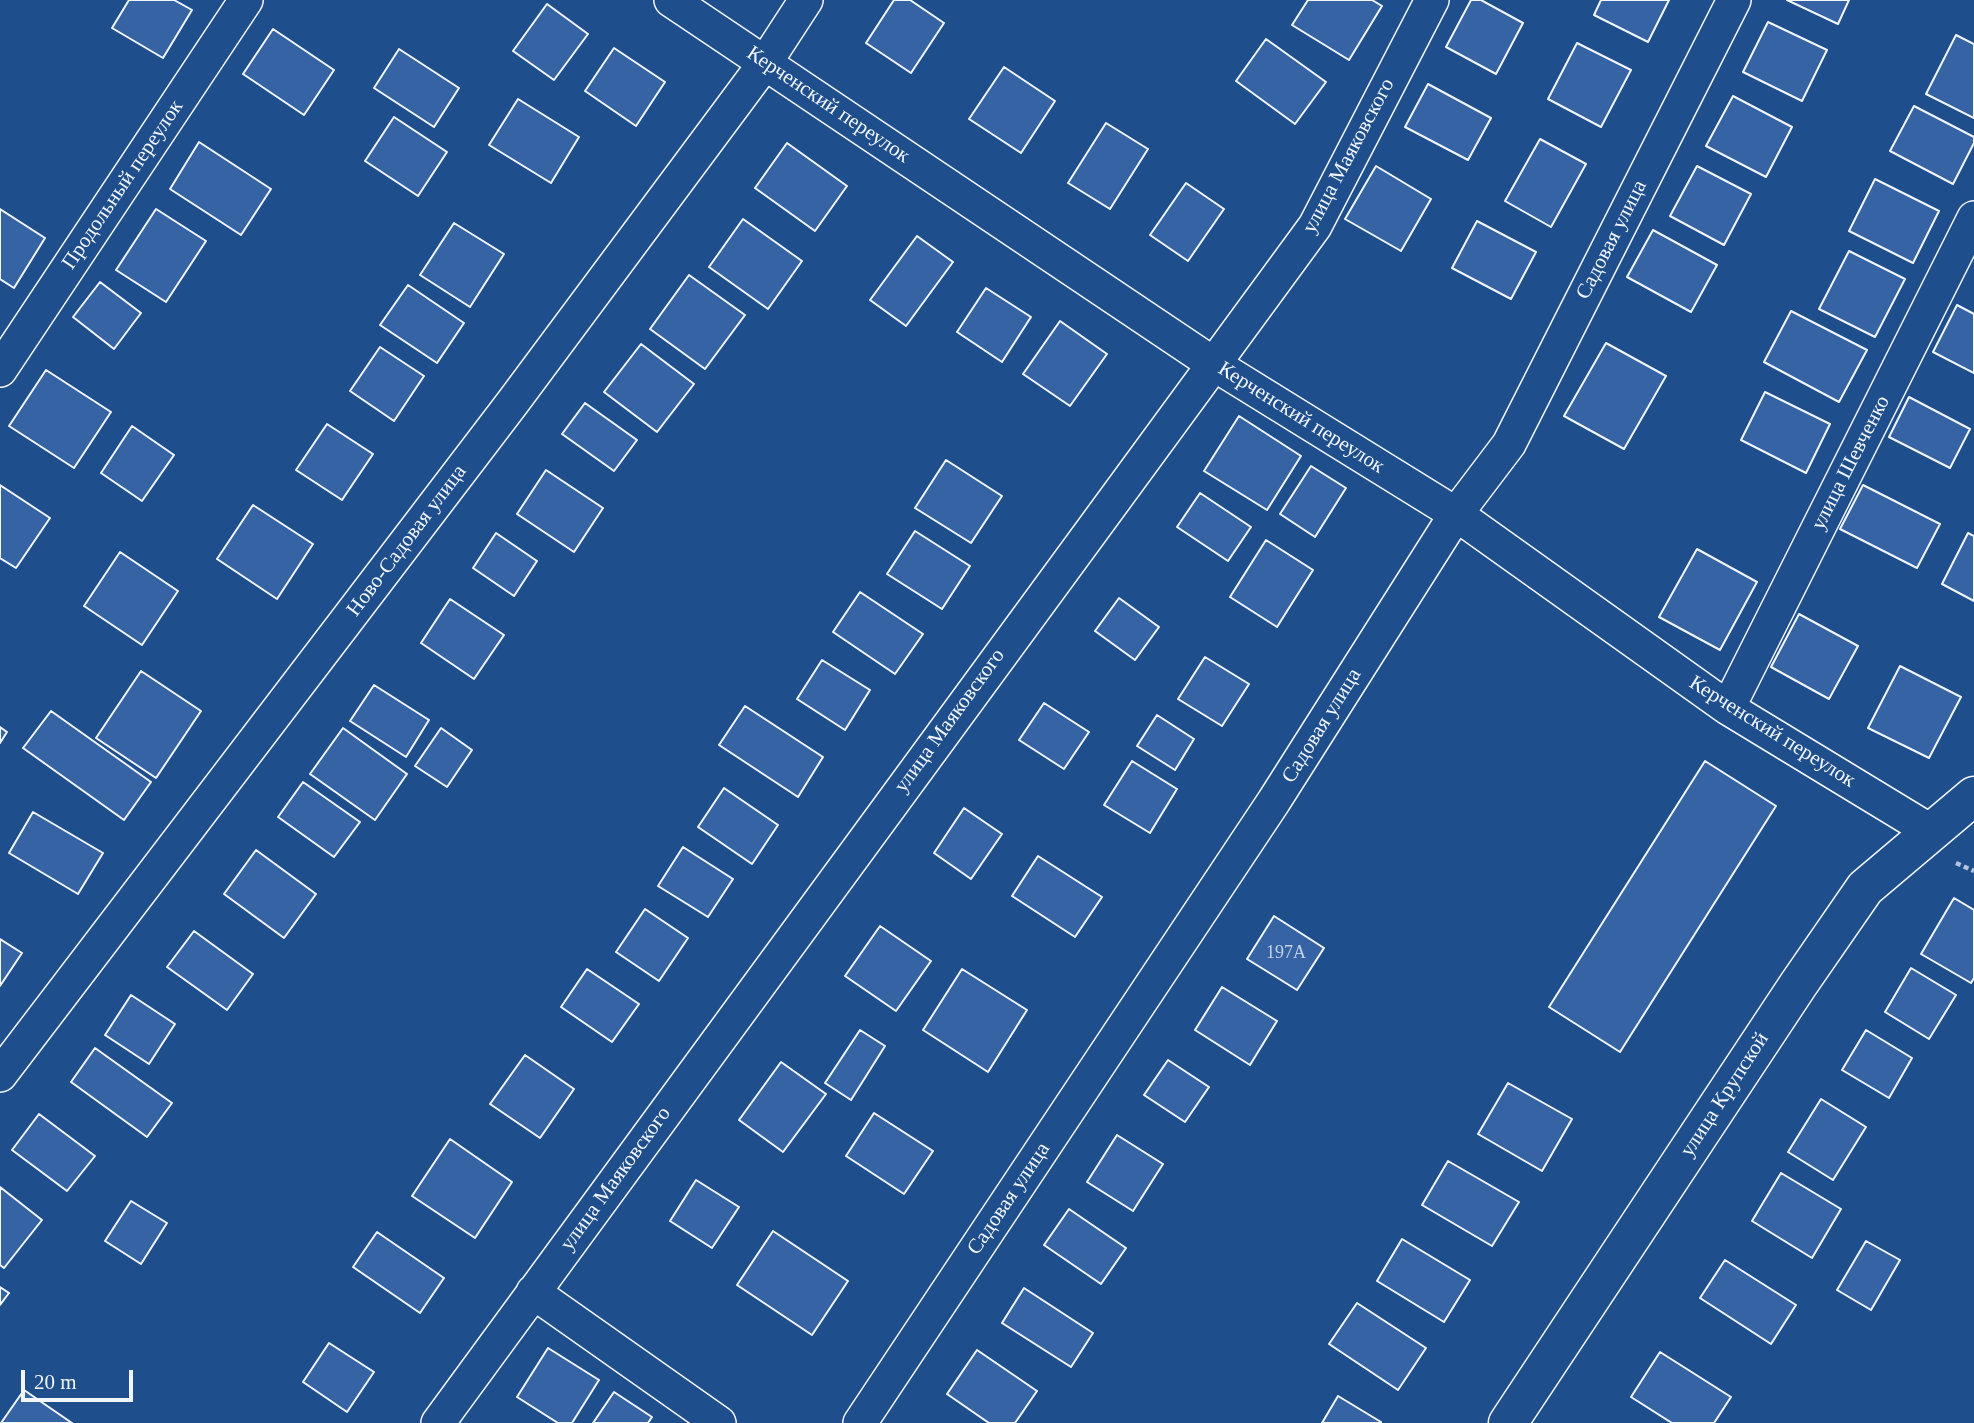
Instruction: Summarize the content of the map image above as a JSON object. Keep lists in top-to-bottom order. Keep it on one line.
{"streets":{"main road":["улица Крупской"],"street":["Керченский переулок","улица Маяковского","Продольный переулок","Садовая улица","улица Шевченко","Ново-Садовая улица"]},"crossings":[["Керченский переулок","улица Маяковского"],["Керченский переулок","Садовая улица"],["Керченский переулок","улица Шевченко"],["Керченский переулок","Ново-Садовая улица"],["Керченский переулок","улица Крупской"]],"house_numbers":["197А"],"scale_bar":"20 m"}
